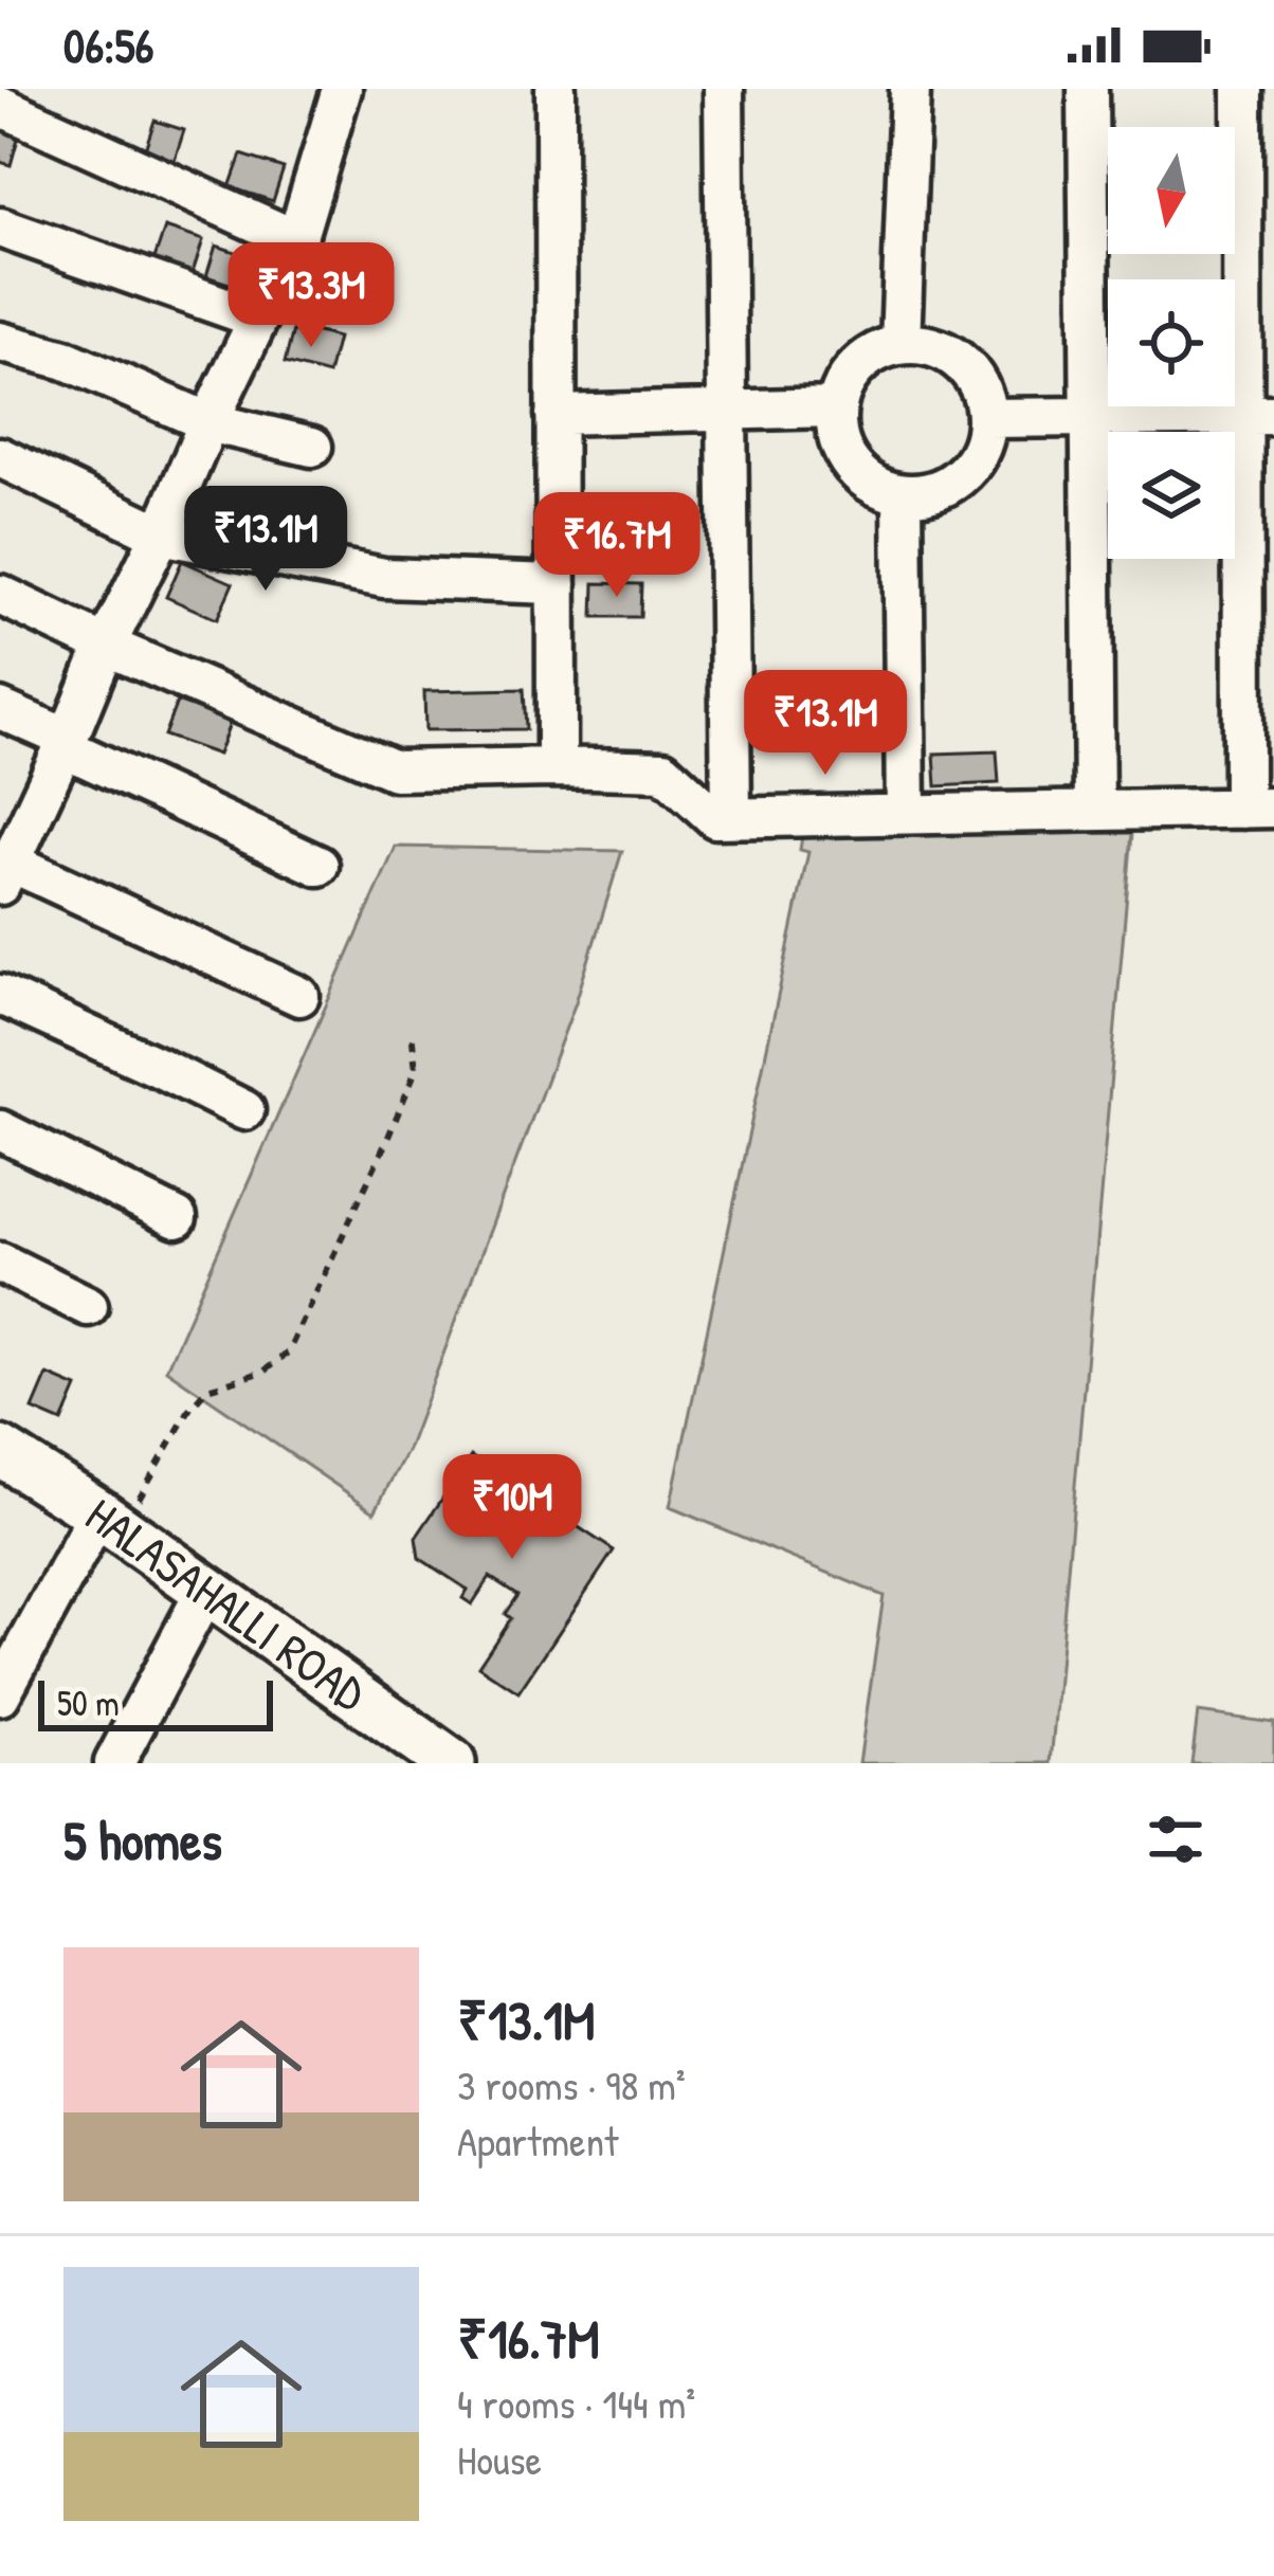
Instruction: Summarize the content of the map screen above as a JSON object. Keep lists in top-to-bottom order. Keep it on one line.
{"streets":{"main road":["HALASAHALLI ROAD"]},"scale_bar":"50 m","north":"bottom","page":{"status":"06:56","price":["₹13.3M","₹13.1M","₹16.7M","₹13.1M","₹10M"],"scale":"50 m","heading":"5 homes","list":[{"name":"₹13.1M","note":"3 rooms · 98 m² · Apartment"},{"name":"₹16.7M","note":"4 rooms · 144 m² · House"}]}}
